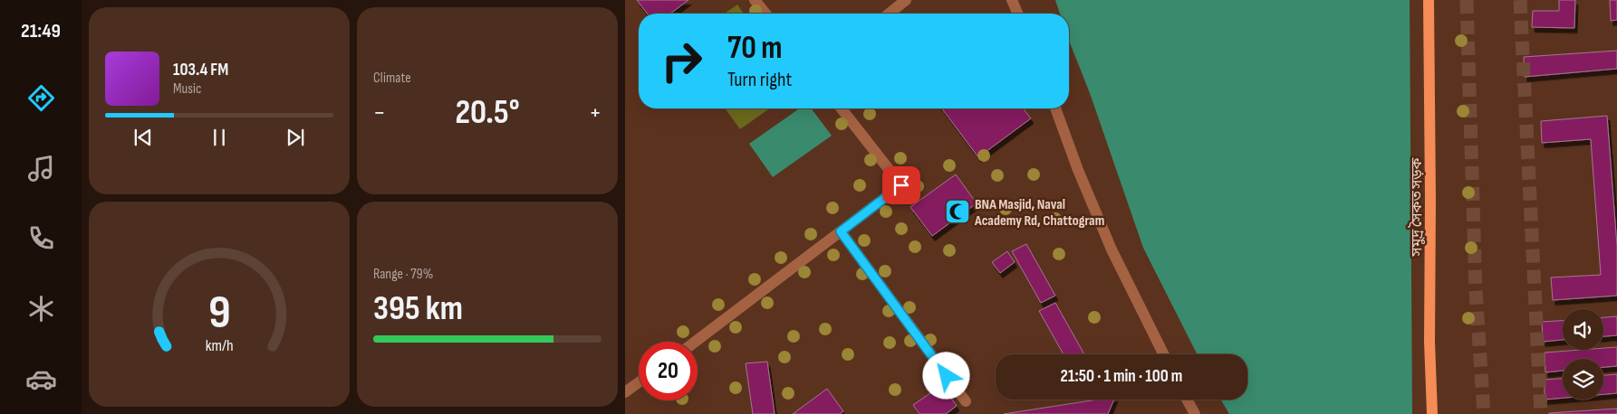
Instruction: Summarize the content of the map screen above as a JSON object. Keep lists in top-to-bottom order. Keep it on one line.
{"streets":{"main road":["সমুদ্র সৈকত সড়ক"]},"places":{"mosque":["BNA Masjid, Naval Academy Rd, Chattogram"]},"page":{"tabs":"21:49","tile":["Climate",["Range · 79%","395 km"]],"turn":["70 m","Turn right"],"song":["103.4 FM","Music"],"heat":["−","20.5°","+"],"limit":"20","trip":"21:50 · 1 min · 100 m","gauge":["9","km/h"]}}
